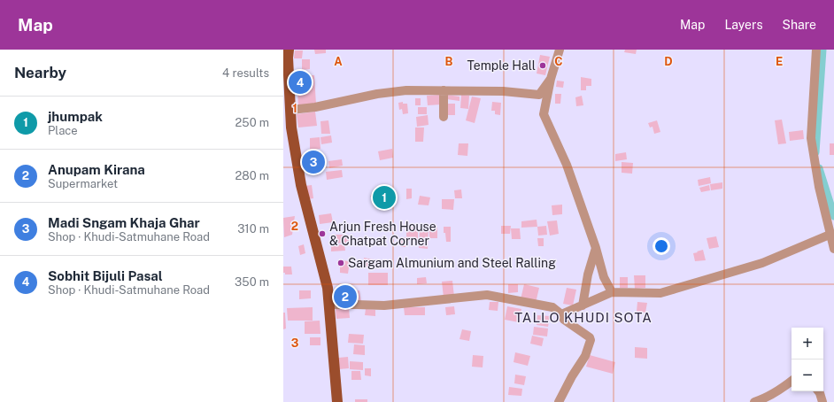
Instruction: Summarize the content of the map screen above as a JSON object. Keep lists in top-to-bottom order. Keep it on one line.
{"districts":["TALLO KHUDI SOTA"],"places":["Temple Hall","Arjun Fresh House & Chatpat Corner","Sargam Almunium and Steel Ralling"],"page":{"header":"Map","nav":["Map","Layers","Share"],"heading":["Nearby","4 results"],"pins":["4","3","1","2"],"list":[{"mark":"1","name":"jhumpak","note":"Place","value":"250 m"},{"mark":"2","name":"Anupam Kirana","note":"Supermarket","value":"280 m"},{"mark":"3","name":"Madi Sngam Khaja Ghar","note":"Shop · Khudi-Satmuhane Road","value":"310 m"},{"mark":"4","name":"Sobhit Bijuli Pasal","note":"Shop · Khudi-Satmuhane Road","value":"350 m"}],"map_buttons":["+","−"]},"grid":{"columns":["A","B","C","D","E"],"rows":["1","2","3"]}}
